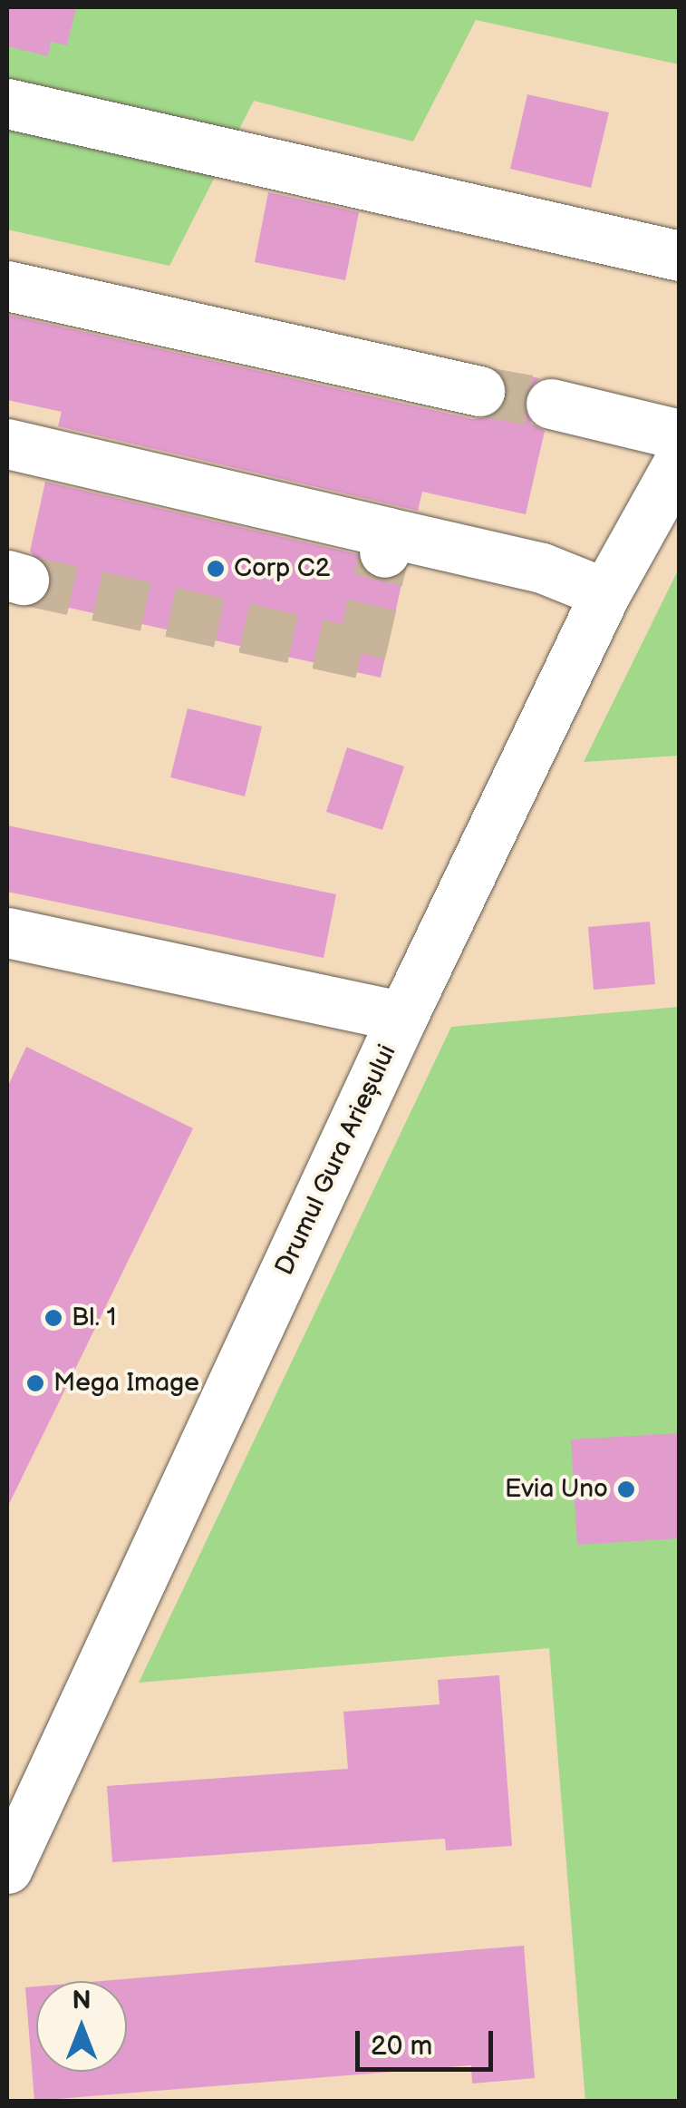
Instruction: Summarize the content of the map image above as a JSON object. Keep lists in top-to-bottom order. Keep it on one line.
{"streets":{"street":["Drumul Gura Arieșului"]},"places":["Corp C2","Bl. 1","Mega Image","Evia Uno"],"scale_bar":"20 m","north":"top"}
